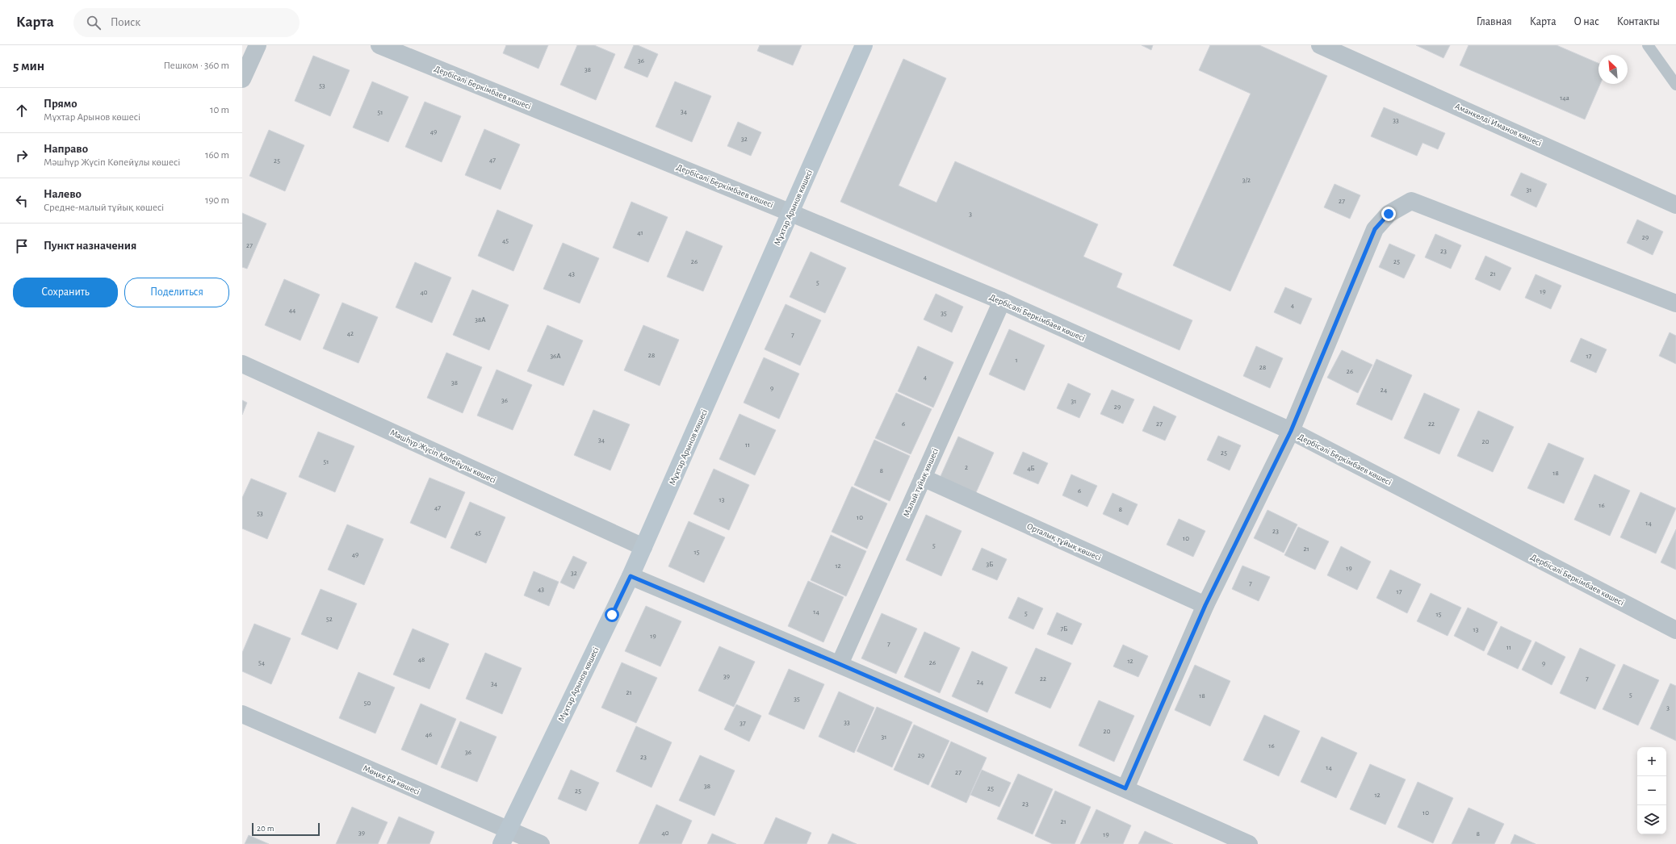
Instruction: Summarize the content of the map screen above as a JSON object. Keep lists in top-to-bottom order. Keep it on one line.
{"streets":{"main road":["Мұхтар Арынов көшесі"],"street":["Дербісәлі Беркімбаев көшесі","Аманкелді Иманов көшесі","Мәшһүр Жүсіп Көпейұлы көшесі","Малый тұйық көшесі","Орталық тұйық көшесі","Мөңке Би көшесі"]},"crossings":[["Дербісәлі Беркімбаев көшесі","Мұхтар Арынов көшесі"],["Дербісәлі Беркімбаев көшесі","Малый тұйық көшесі"],["Мұхтар Арынов көшесі","Мәшһүр Жүсіп Көпейұлы көшесі"],["Мұхтар Арынов көшесі","Мөңке Би көшесі"],["Малый тұйық көшесі","Орталық тұйық көшесі"]],"house_numbers":["36","38","53","14а","34","51","33","49","32","47","25","3/2","31","27","3","41","29","45","27","23","26","25","43","21","5","19","40","4","44","35","38А","42","7","28","36А","17","1","28","26","4","38","9","24","36","31","29","6","27","22","34","20","11","25","51","2","4Б","8","18","6","13","16","47","8","53","10","14","23","45","10","5","21","15","49","3Б","12","19","32","7","43","17","14","5","15","52","7Б","13","19","7","11","48","12","54","26","9","39","22","7","24","34","21","5","18","35","50","3","33","37","20","46","31","16","36","29","23","14","27","38","25","25","12","23","10","21","39","40","8","19"],"scale_bar":"20 m","north":"top left","page":{"header":"Карта","search":"Поиск","nav":["Главная","Карта","О нас","Контакты"],"heading":["5 мин","Пешком · 360 m"],"list":[["Прямо","Мұхтар Арынов көшесі","10 m"],["Направо","Мәшһүр Жүсіп Көпейұлы көшесі","160 m"],["Налево","Средне-малый тұйық көшесі","190 m"],"Пункт назначения"],"buttons":["Сохранить","Поделиться"],"map_buttons":["+","−"],"scale":"20 m"}}
